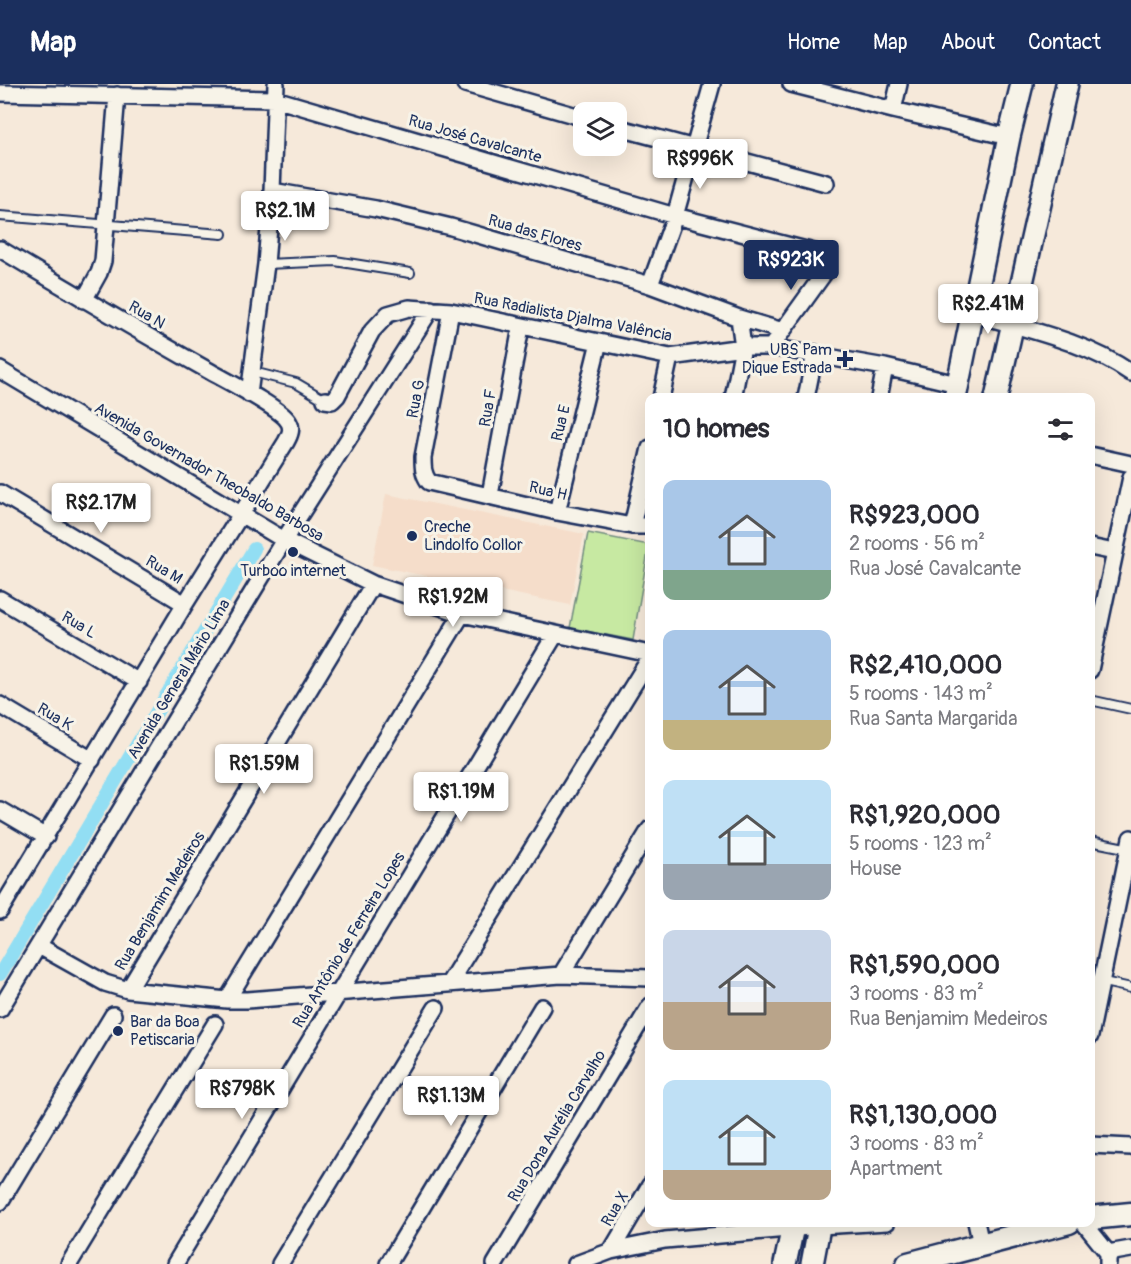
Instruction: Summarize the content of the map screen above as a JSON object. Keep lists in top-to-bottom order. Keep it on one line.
{"streets":{"street":["Rua José Cavalcante","Rua das Flores","Rua N","Rua Radialista Djalma Valência","Rua G","Rua F","Rua E","Avenida Governador Theobaldo Barbosa","Rua H","Rua M","Rua L","Avenida General Mário Lima","Rua K","Rua Benjamim Medeiros","Rua Antônio de Ferreira Lopes","Rua Dona Aurélia Carvalho","Rua X"]},"crossings":[["Rua José Cavalcante","Rua das Flores"],["Rua José Cavalcante","Rua Radialista Djalma Valência"],["Rua N","Avenida General Mário Lima"],["Rua Radialista Djalma Valência","Rua G"],["Rua Radialista Djalma Valência","Rua F"],["Rua Radialista Djalma Valência","Rua E"],["Rua Radialista Djalma Valência","Avenida General Mário Lima"],["Rua G","Rua H"],["Rua F","Rua H"],["Rua E","Rua H"],["Avenida Governador Theobaldo Barbosa","Avenida General Mário Lima"],["Avenida Governador Theobaldo Barbosa","Rua Benjamim Medeiros"],["Avenida Governador Theobaldo Barbosa","Rua Antônio de Ferreira Lopes"],["Rua M","Avenida General Mário Lima"],["Rua L","Avenida General Mário Lima"],["Avenida General Mário Lima","Rua K"]],"places":{"health":["UBS Pam Dique Estrada"],"other":["Creche Lindolfo Collor","Turboo internet","Bar da Boa Petiscaria"]},"page":{"header":"Map","nav":["Home","Map","About","Contact"],"price":["R$996K","R$2.1M","R$923K","R$2.41M","R$2.17M","R$1.92M","R$1.59M","R$1.19M","R$798K","R$1.13M"],"heading":"10 homes","list":[{"name":"R$923,000","note":"2 rooms · 56 m² · Rua José Cavalcante"},{"name":"R$2,410,000","note":"5 rooms · 143 m² · Rua Santa Margarida"},{"name":"R$1,920,000","note":"5 rooms · 123 m² · House"},{"name":"R$1,590,000","note":"3 rooms · 83 m² · Rua Benjamim Medeiros"},{"name":"R$1,130,000","note":"3 rooms · 83 m² · Apartment"}]}}
